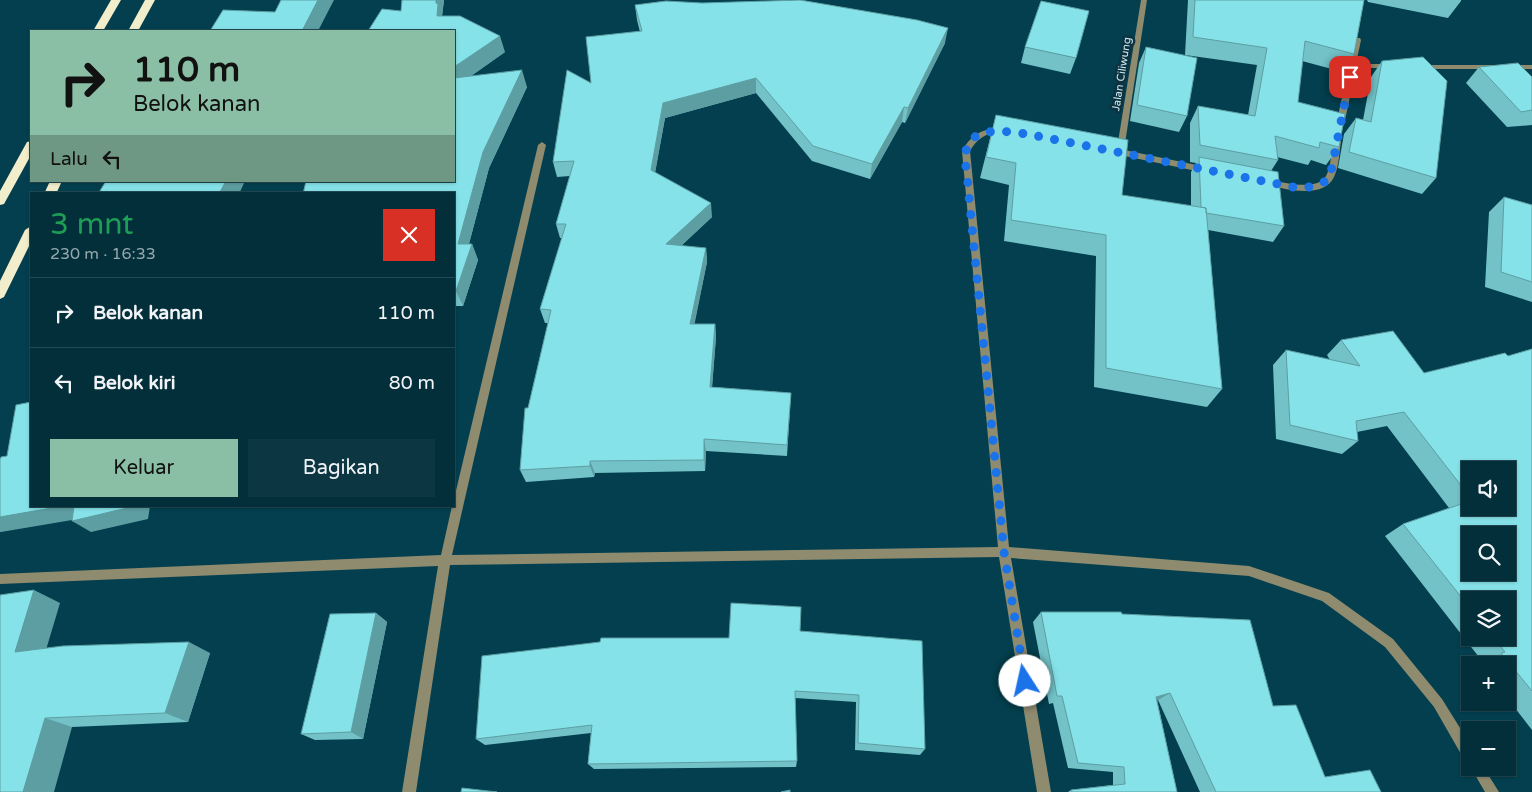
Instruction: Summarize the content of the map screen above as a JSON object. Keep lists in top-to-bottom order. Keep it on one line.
{"streets":{"street":["Jalan Ciliwung"]},"page":{"turn":["110 m","Belok kanan"],"then":"Lalu","heading":["3 mnt","230 m · 16:33"],"list":[{"name":"Belok kanan","value":"110 m"},{"name":"Belok kiri","value":"80 m"}],"buttons":["Keluar","Bagikan"],"map_buttons":["+","−"]}}
